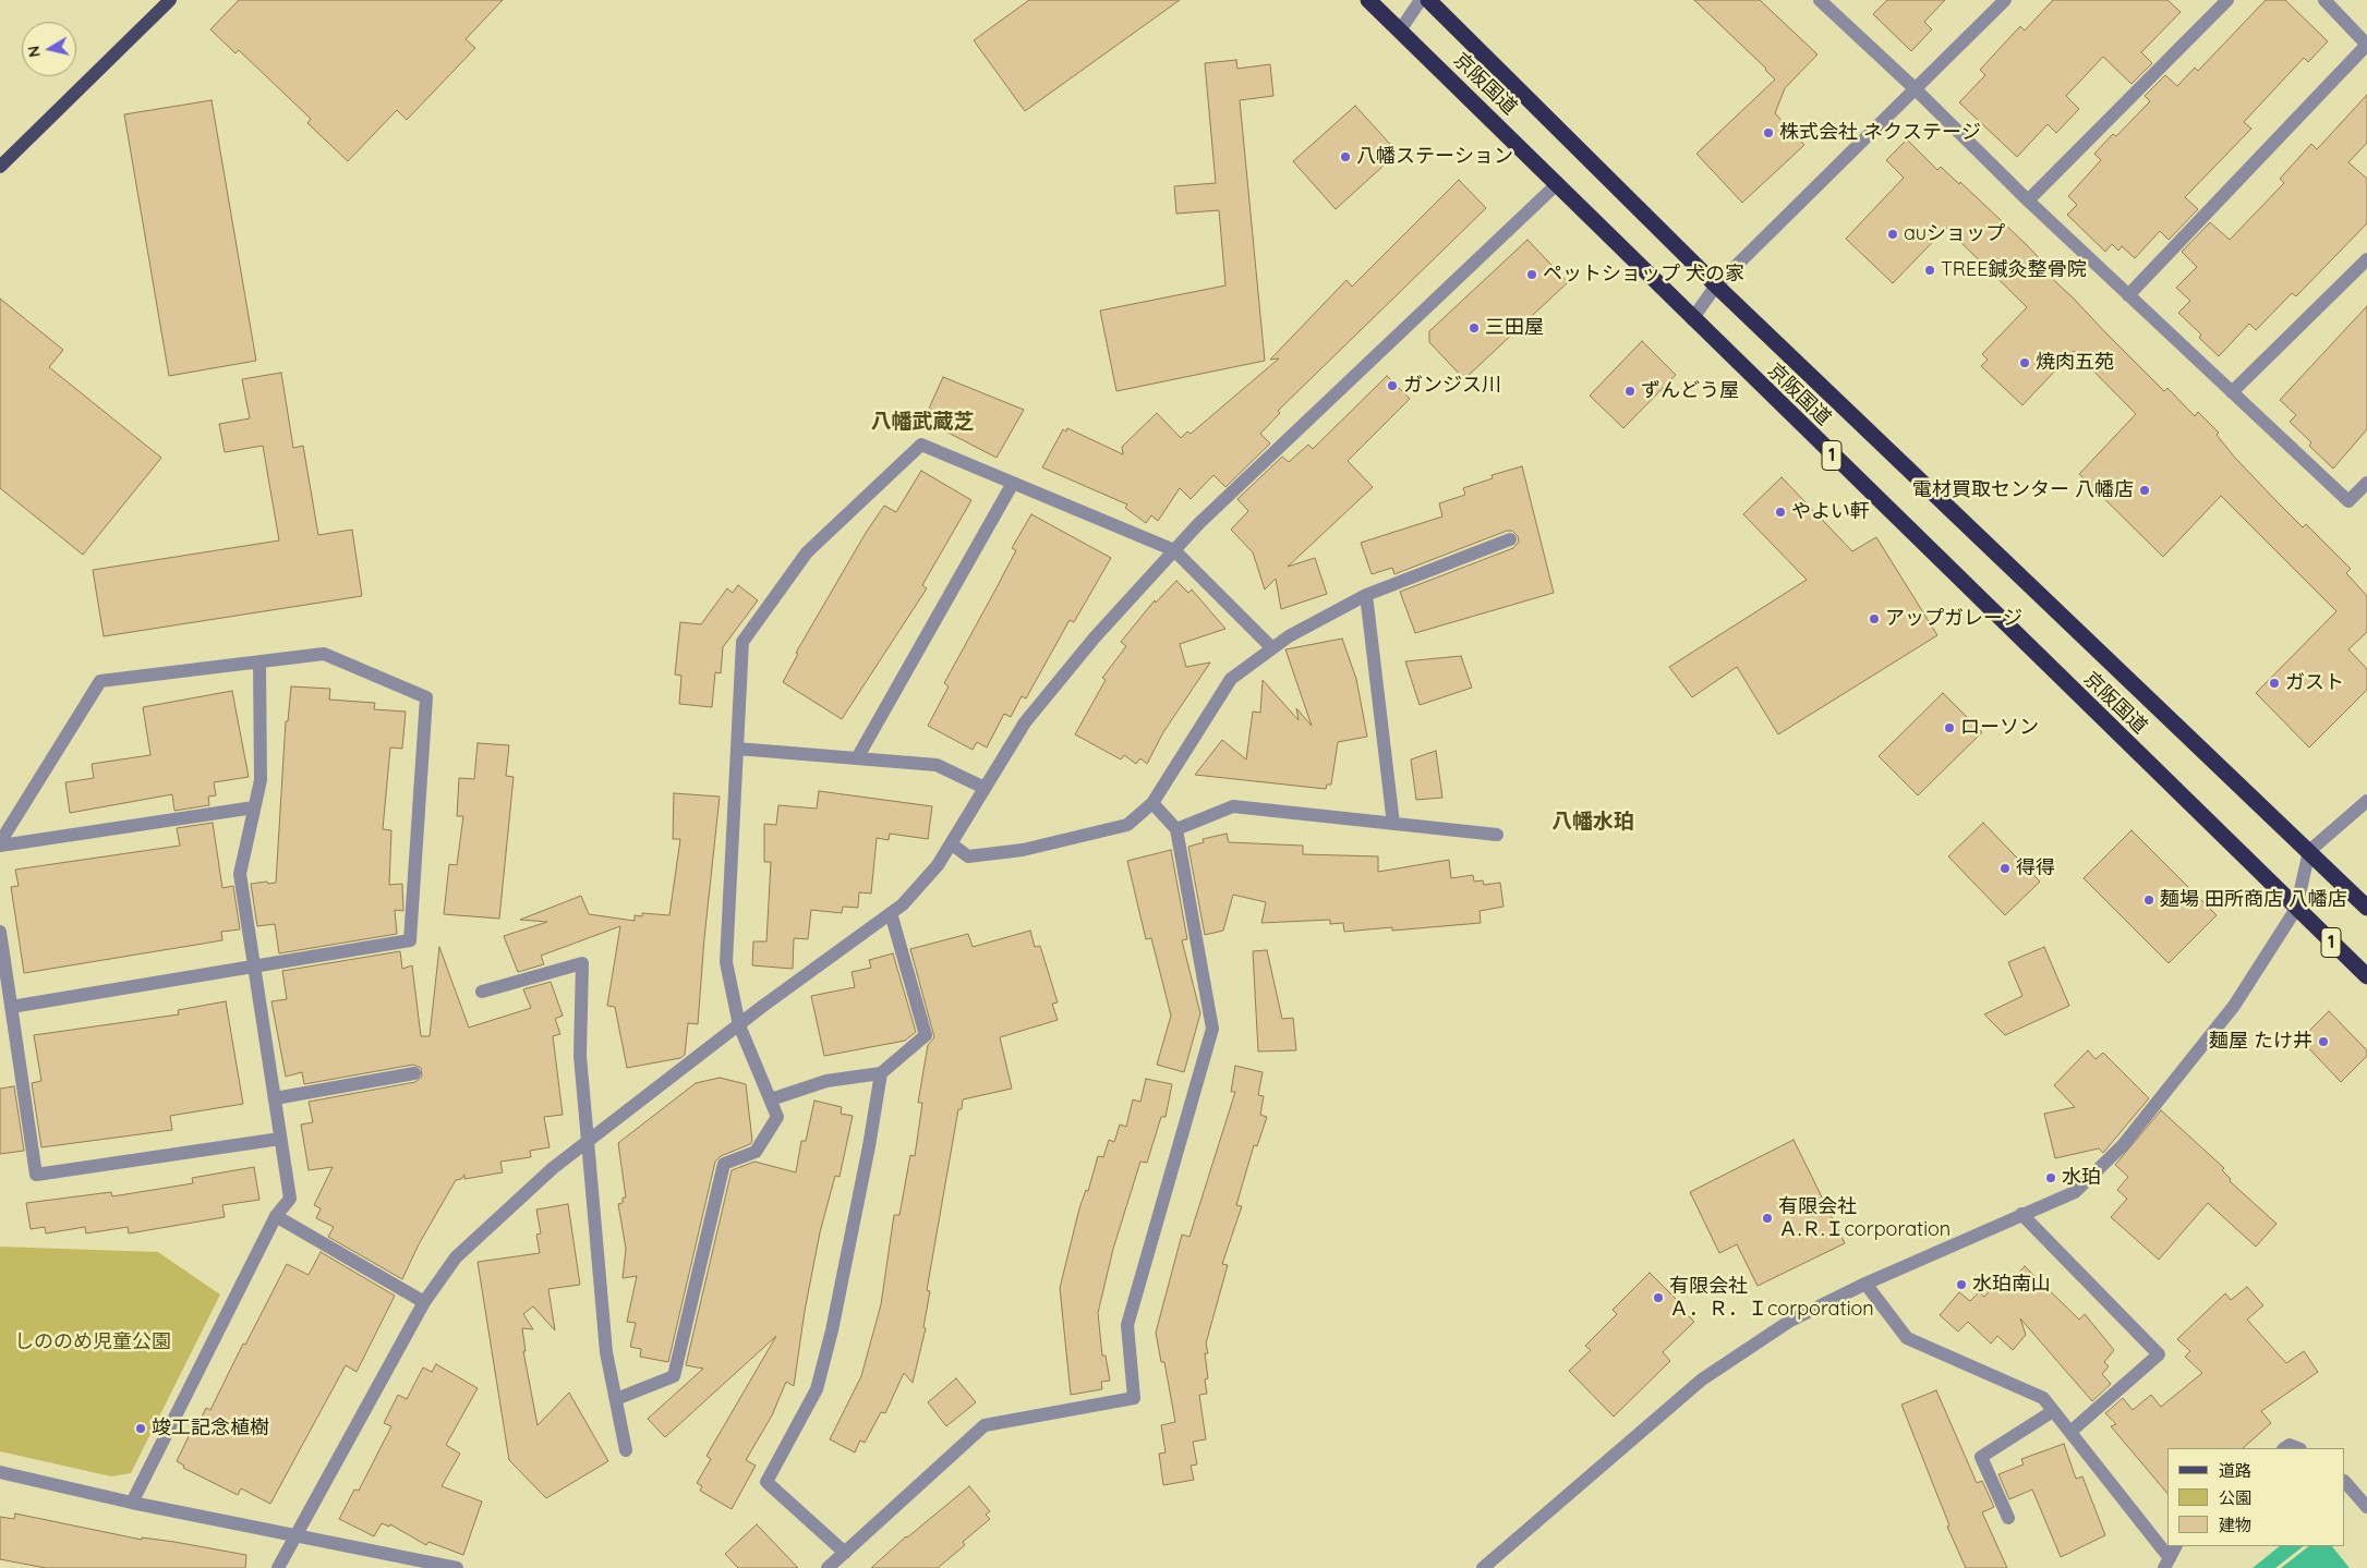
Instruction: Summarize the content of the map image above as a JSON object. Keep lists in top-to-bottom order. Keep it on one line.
{"streets":{"highway":["京阪国道","1"]},"districts":["八幡武蔵芝","八幡水珀"],"parks":["しののめ児童公園"],"places":["株式会社 ネクステージ","八幡ステーション","auショップ","TREE鍼灸整骨院","ペットショップ 犬の家","三田屋","焼肉五苑","ガンジス川","ずんどう屋","電材買取センター 八幡店","やよい軒","アップガレージ","ガスト","ローソン","得得","麺場 田所商店 八幡店","麺屋 たけ井","水珀","有限会社 Ａ.Ｒ.Ｉcorporation","水珀南山","有限会社 Ａ．Ｒ．Ｉcorporation","竣工記念植樹"],"legend":["道路","公園","建物"],"north":"left"}
